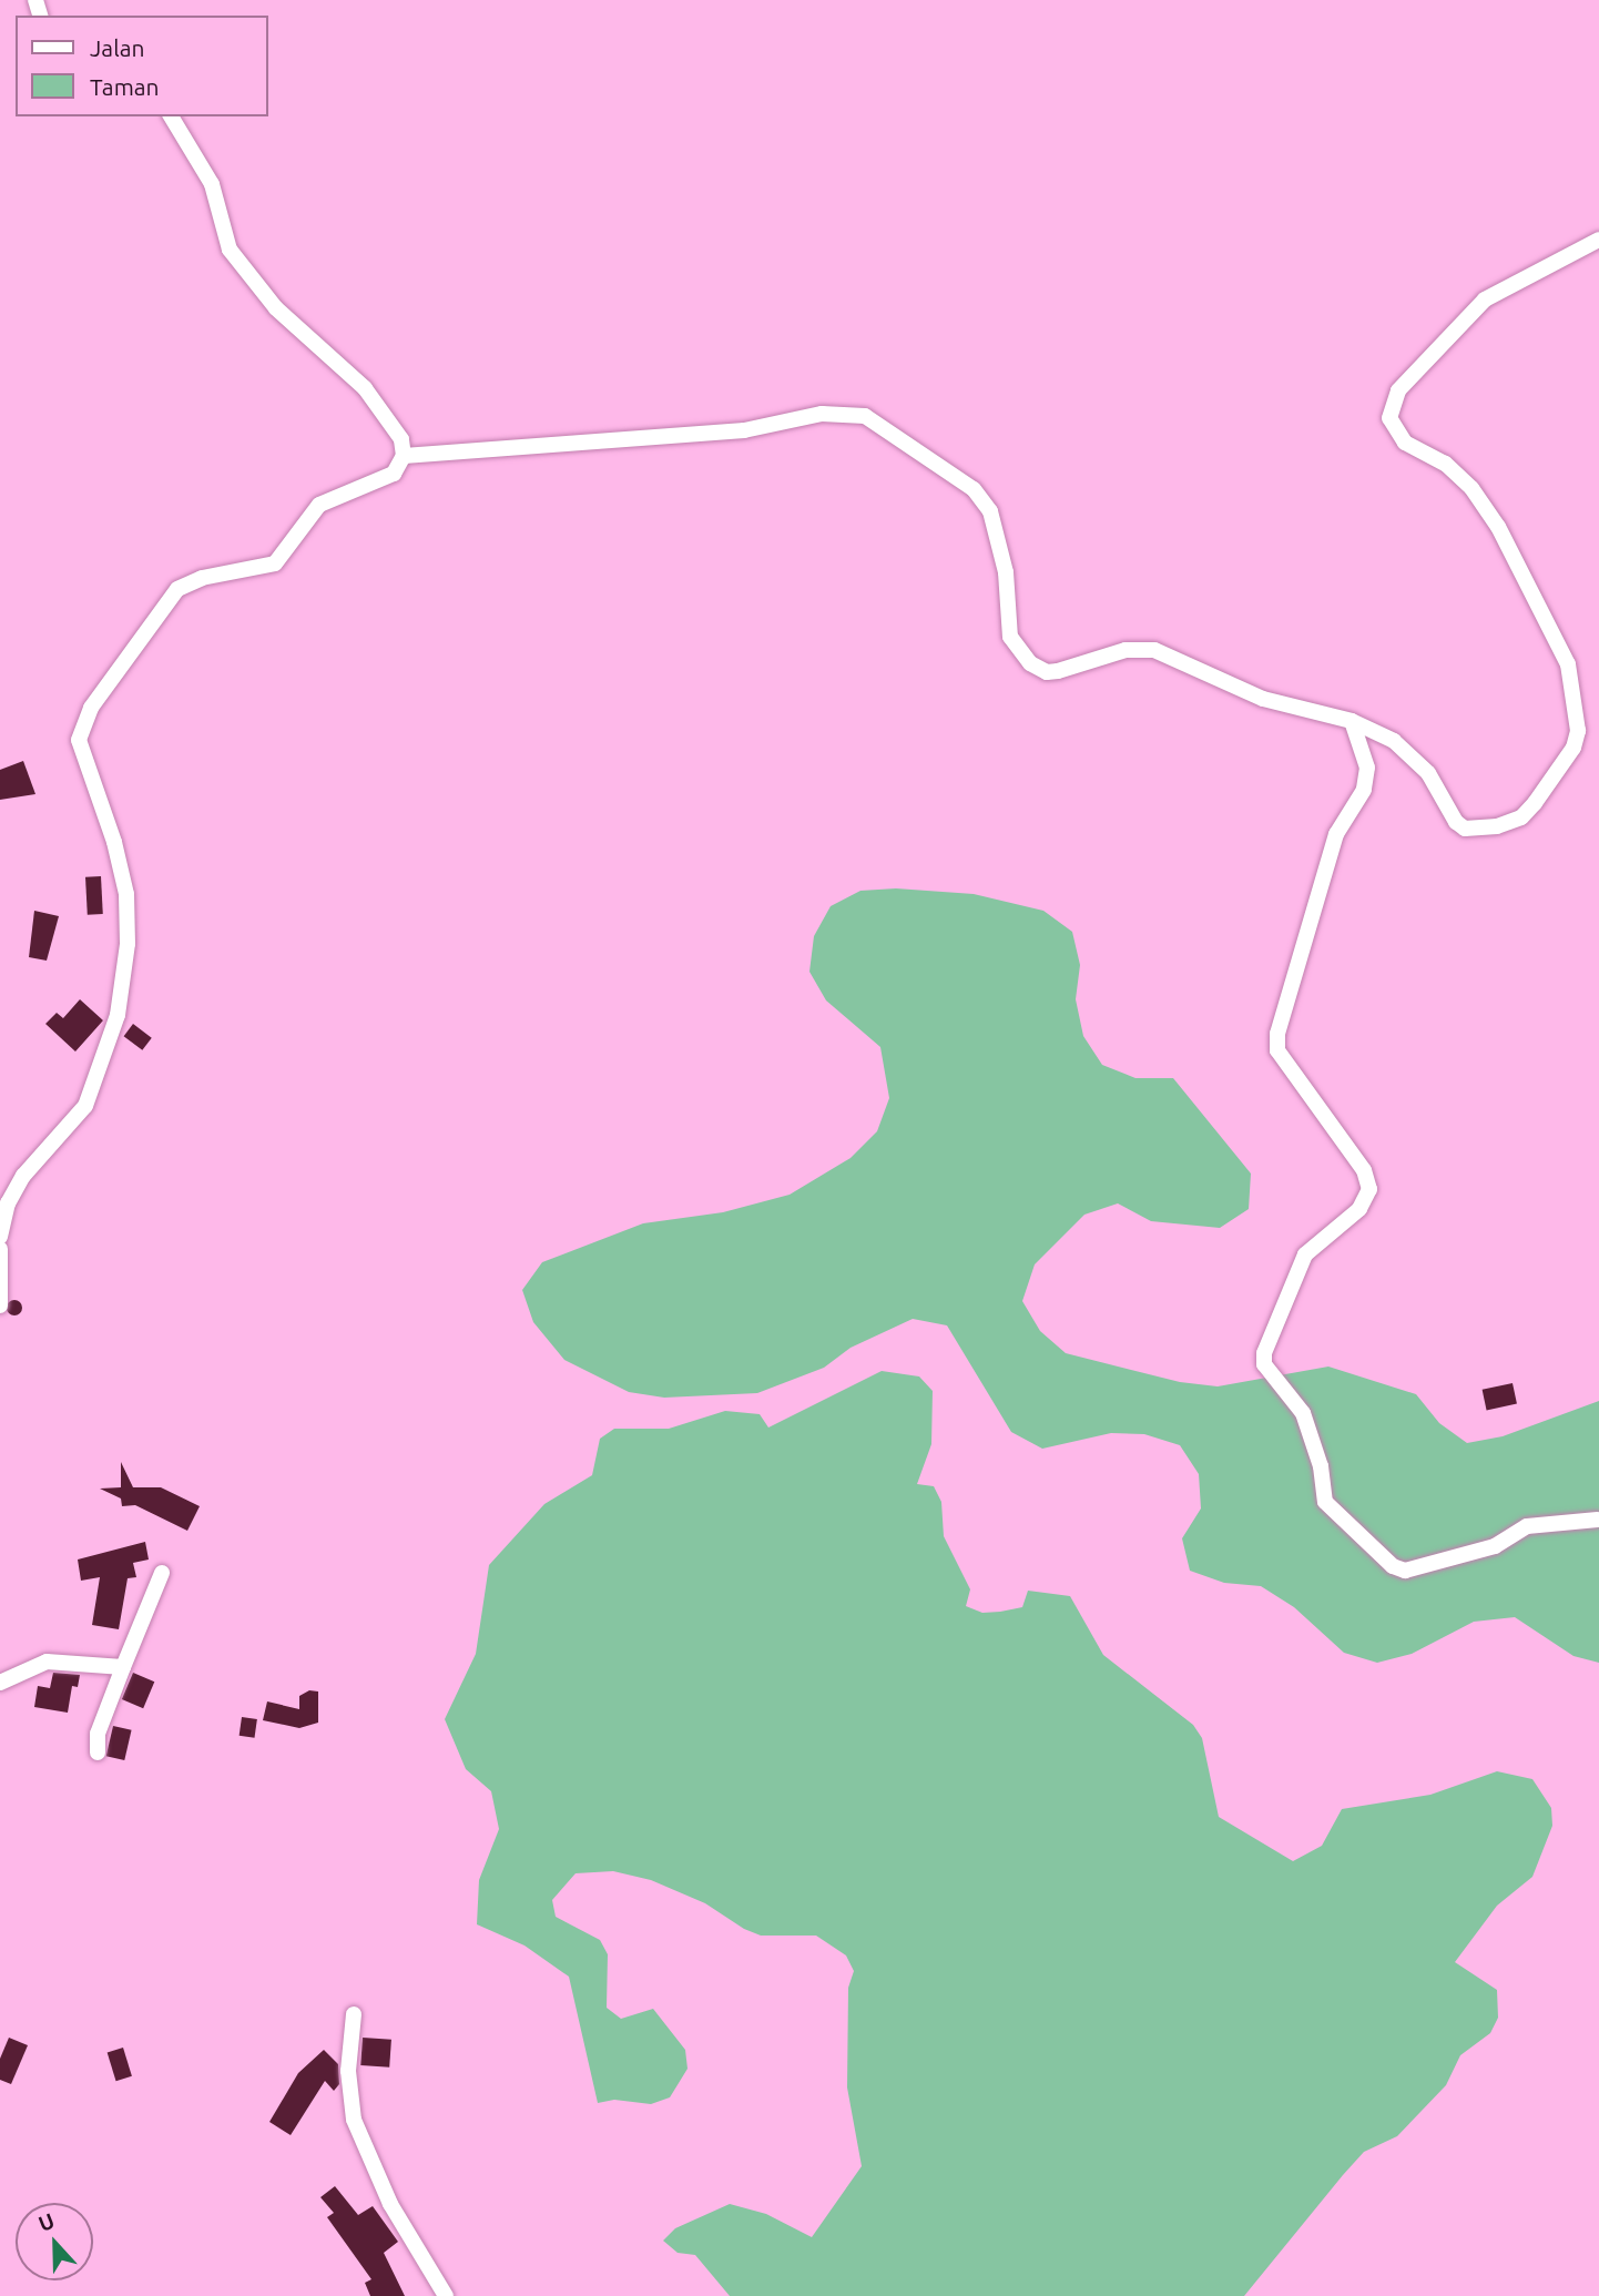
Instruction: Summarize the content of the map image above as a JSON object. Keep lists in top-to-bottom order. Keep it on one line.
{"legend":["Jalan","Taman"],"north":"top"}
